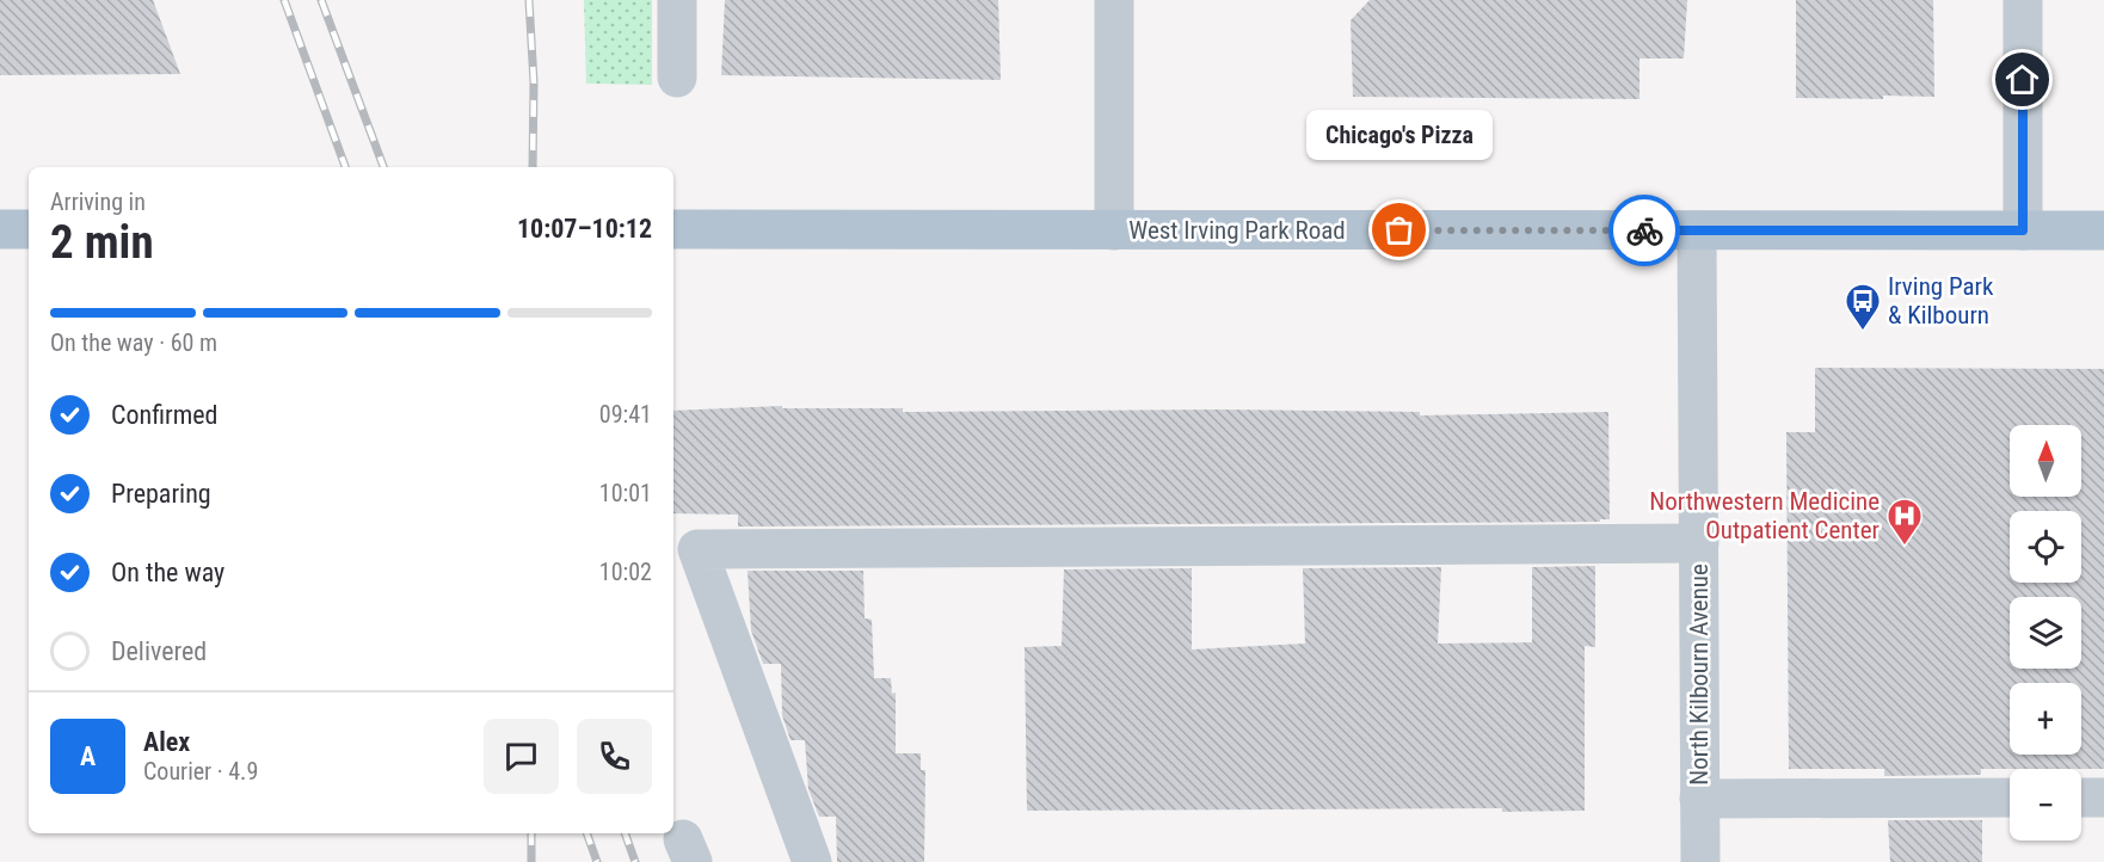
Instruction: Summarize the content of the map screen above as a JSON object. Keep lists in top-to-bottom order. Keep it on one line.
{"streets":{"main road":["West Irving Park Road"],"street":["North Kilbourn Avenue"]},"crossings":[["West Irving Park Road","North Kilbourn Avenue"]],"places":{"other":["Chicago's Pizza"],"bus stop":["Irving Park & Kilbourn"],"hospital":["Northwestern Medicine Outpatient Center"]},"north":"top","page":{"bubble":"Chicago's Pizza","heading":["2 min","Arriving in","10:07–10:12"],"panel":["Alex","Courier · 4.9"],"bar":"On the way · 60 m","list":[["Confirmed","09:41"],["Preparing","10:01"],["On the way","10:02"],"Delivered"],"map_buttons":["+","−"],"round":"A"}}
